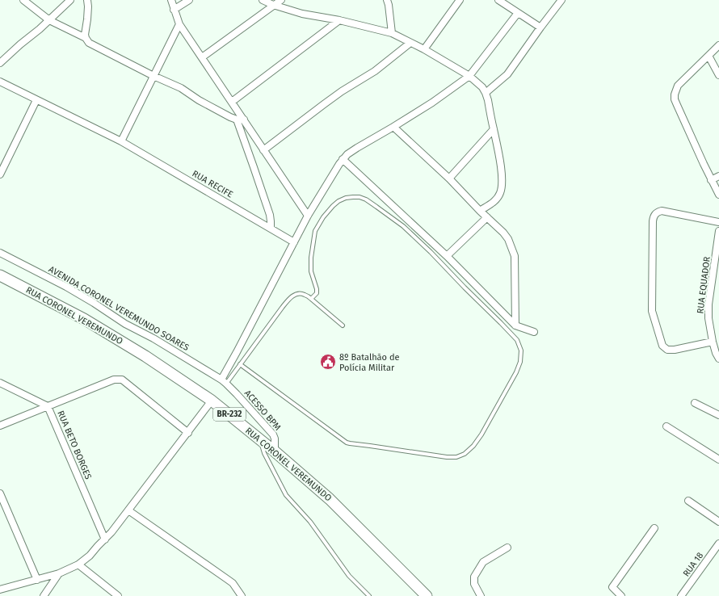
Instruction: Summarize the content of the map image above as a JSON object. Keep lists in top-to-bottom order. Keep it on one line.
{"streets":{"highway":["RUA CORONEL VEREMUNDO","BR-232"],"street":["RUA RECIFE","RUA EQUADOR","AVENIDA CORONEL VEREMUNDO SOARES","ACESSO BPM","RUA BETO BORGES","RUA 18"]},"crossings":[["AVENIDA CORONEL VEREMUNDO SOARES","ACESSO BPM"],["RUA CORONEL VEREMUNDO","ACESSO BPM"]],"places":{"public building":["8º Batalhão de Polícia Militar"]}}
